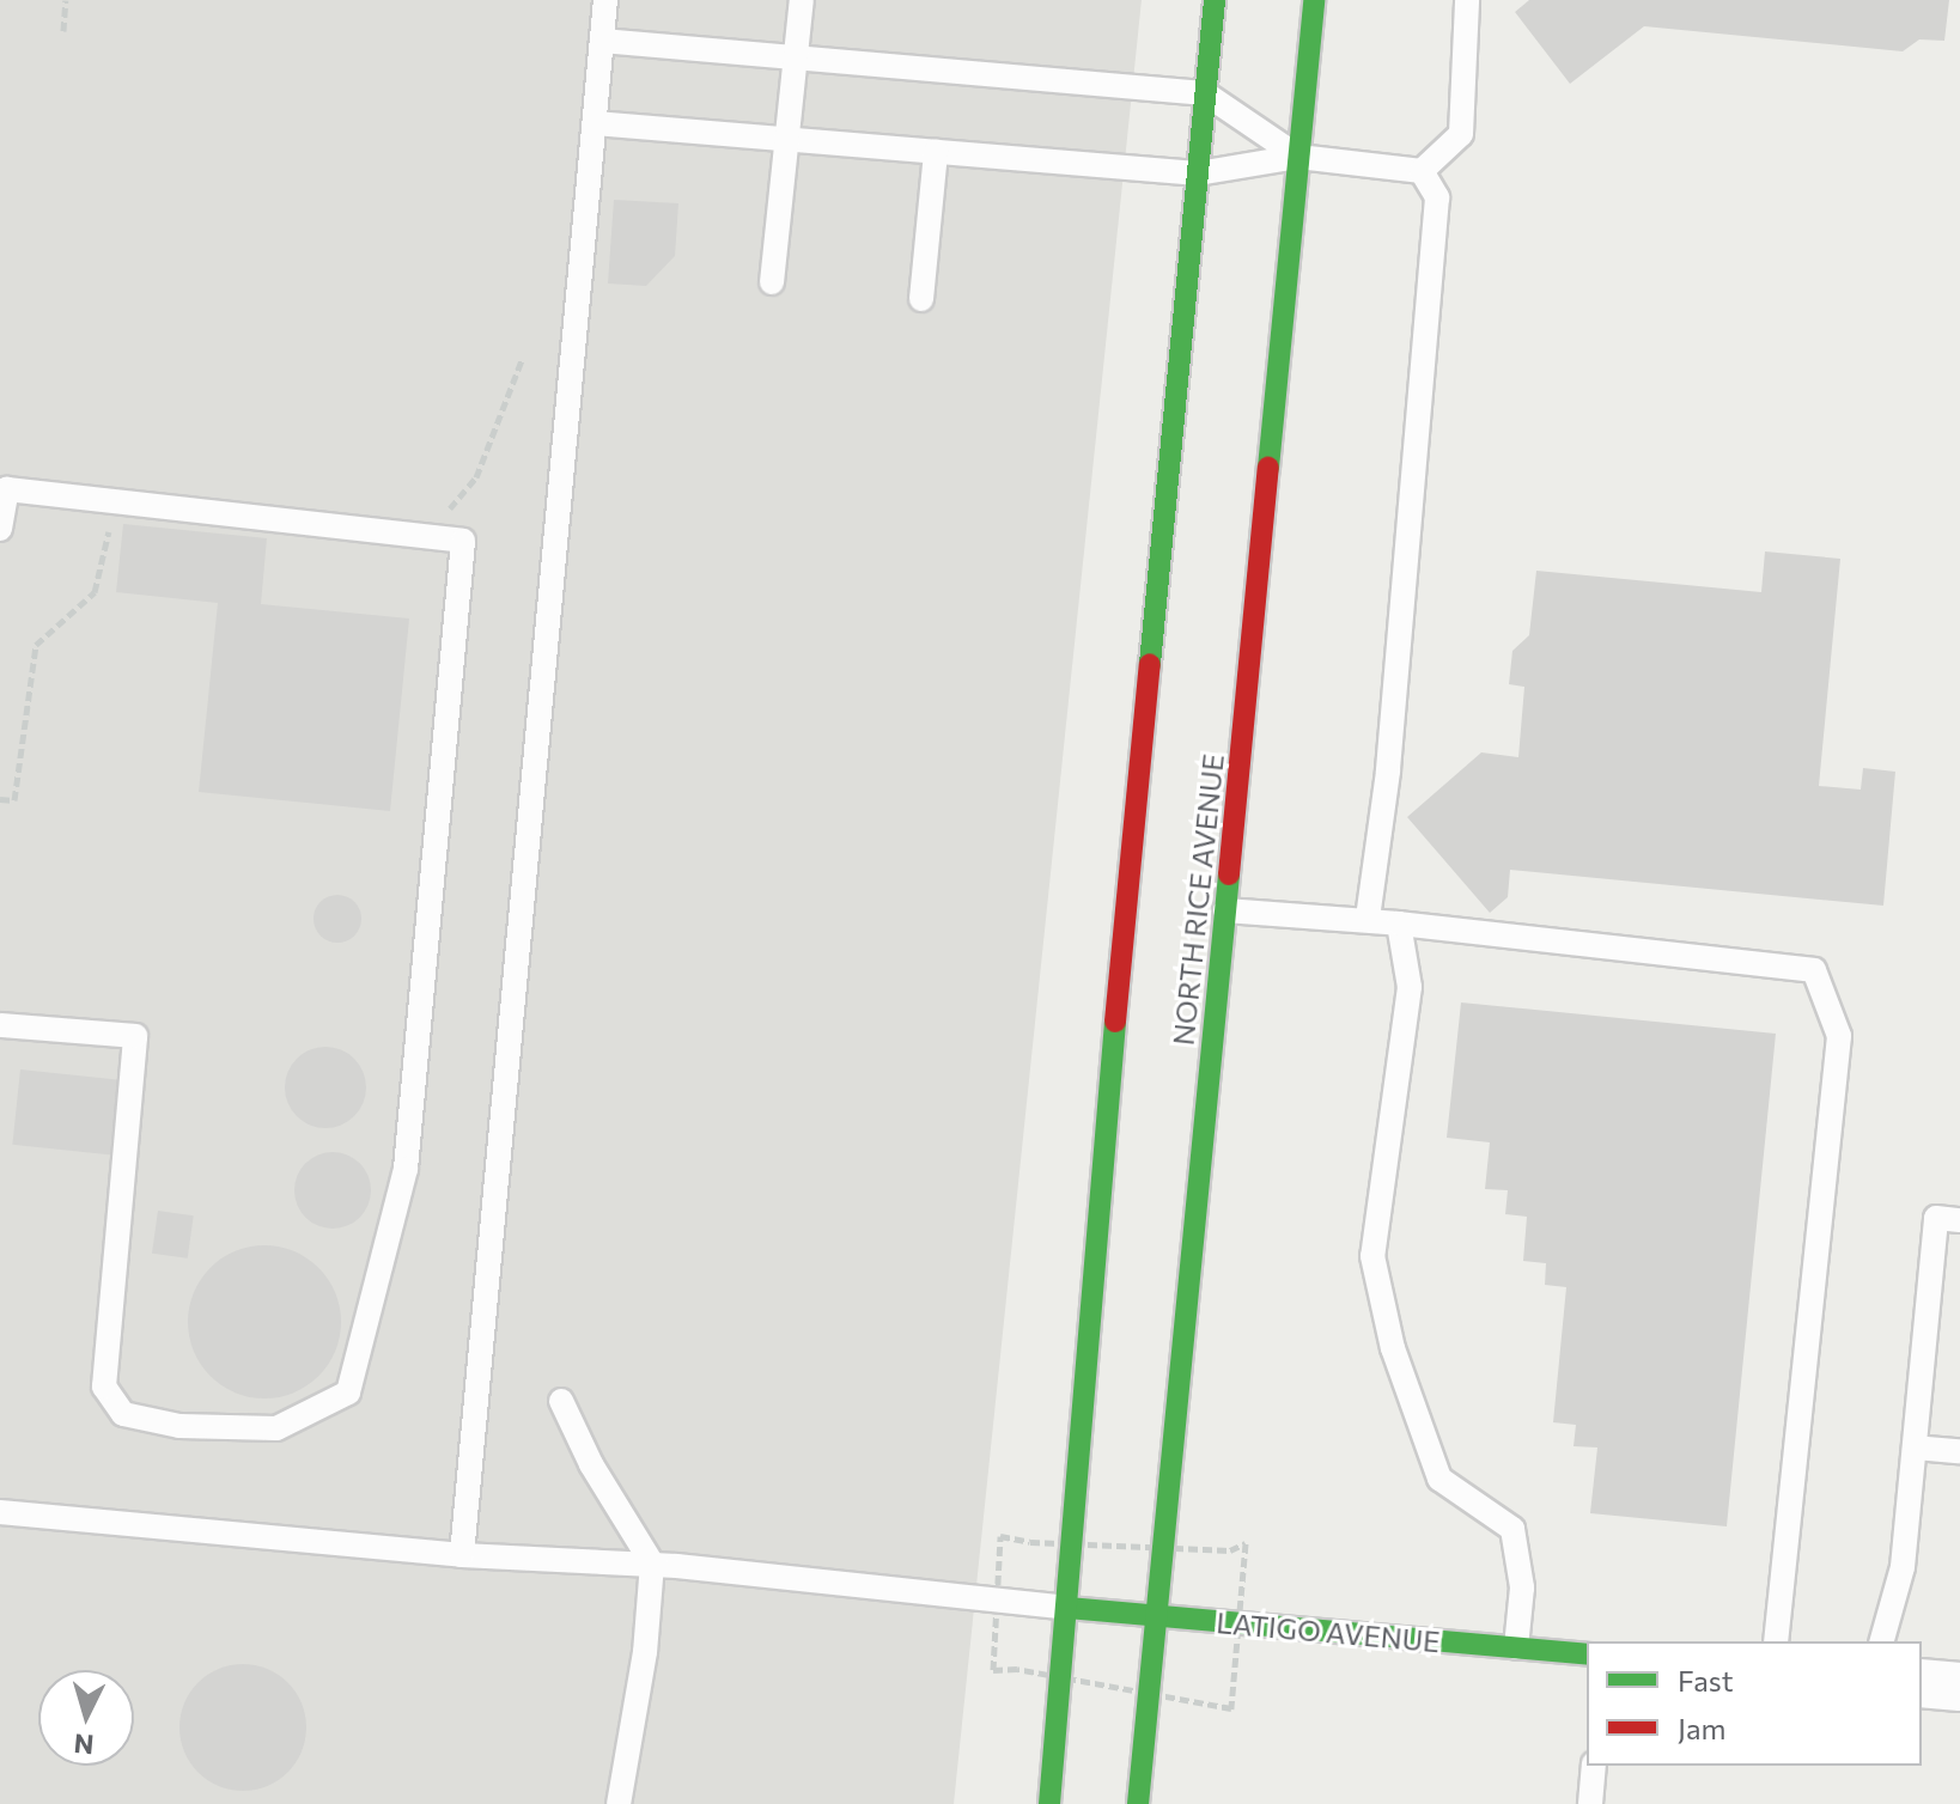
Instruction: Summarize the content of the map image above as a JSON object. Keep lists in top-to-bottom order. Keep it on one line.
{"streets":{"main road":["NORTH RICE AVENUE","LATIGO AVENUE"]},"crossings":[["NORTH RICE AVENUE","LATIGO AVENUE"]],"legend":["Fast","Jam"],"north":"bottom"}
